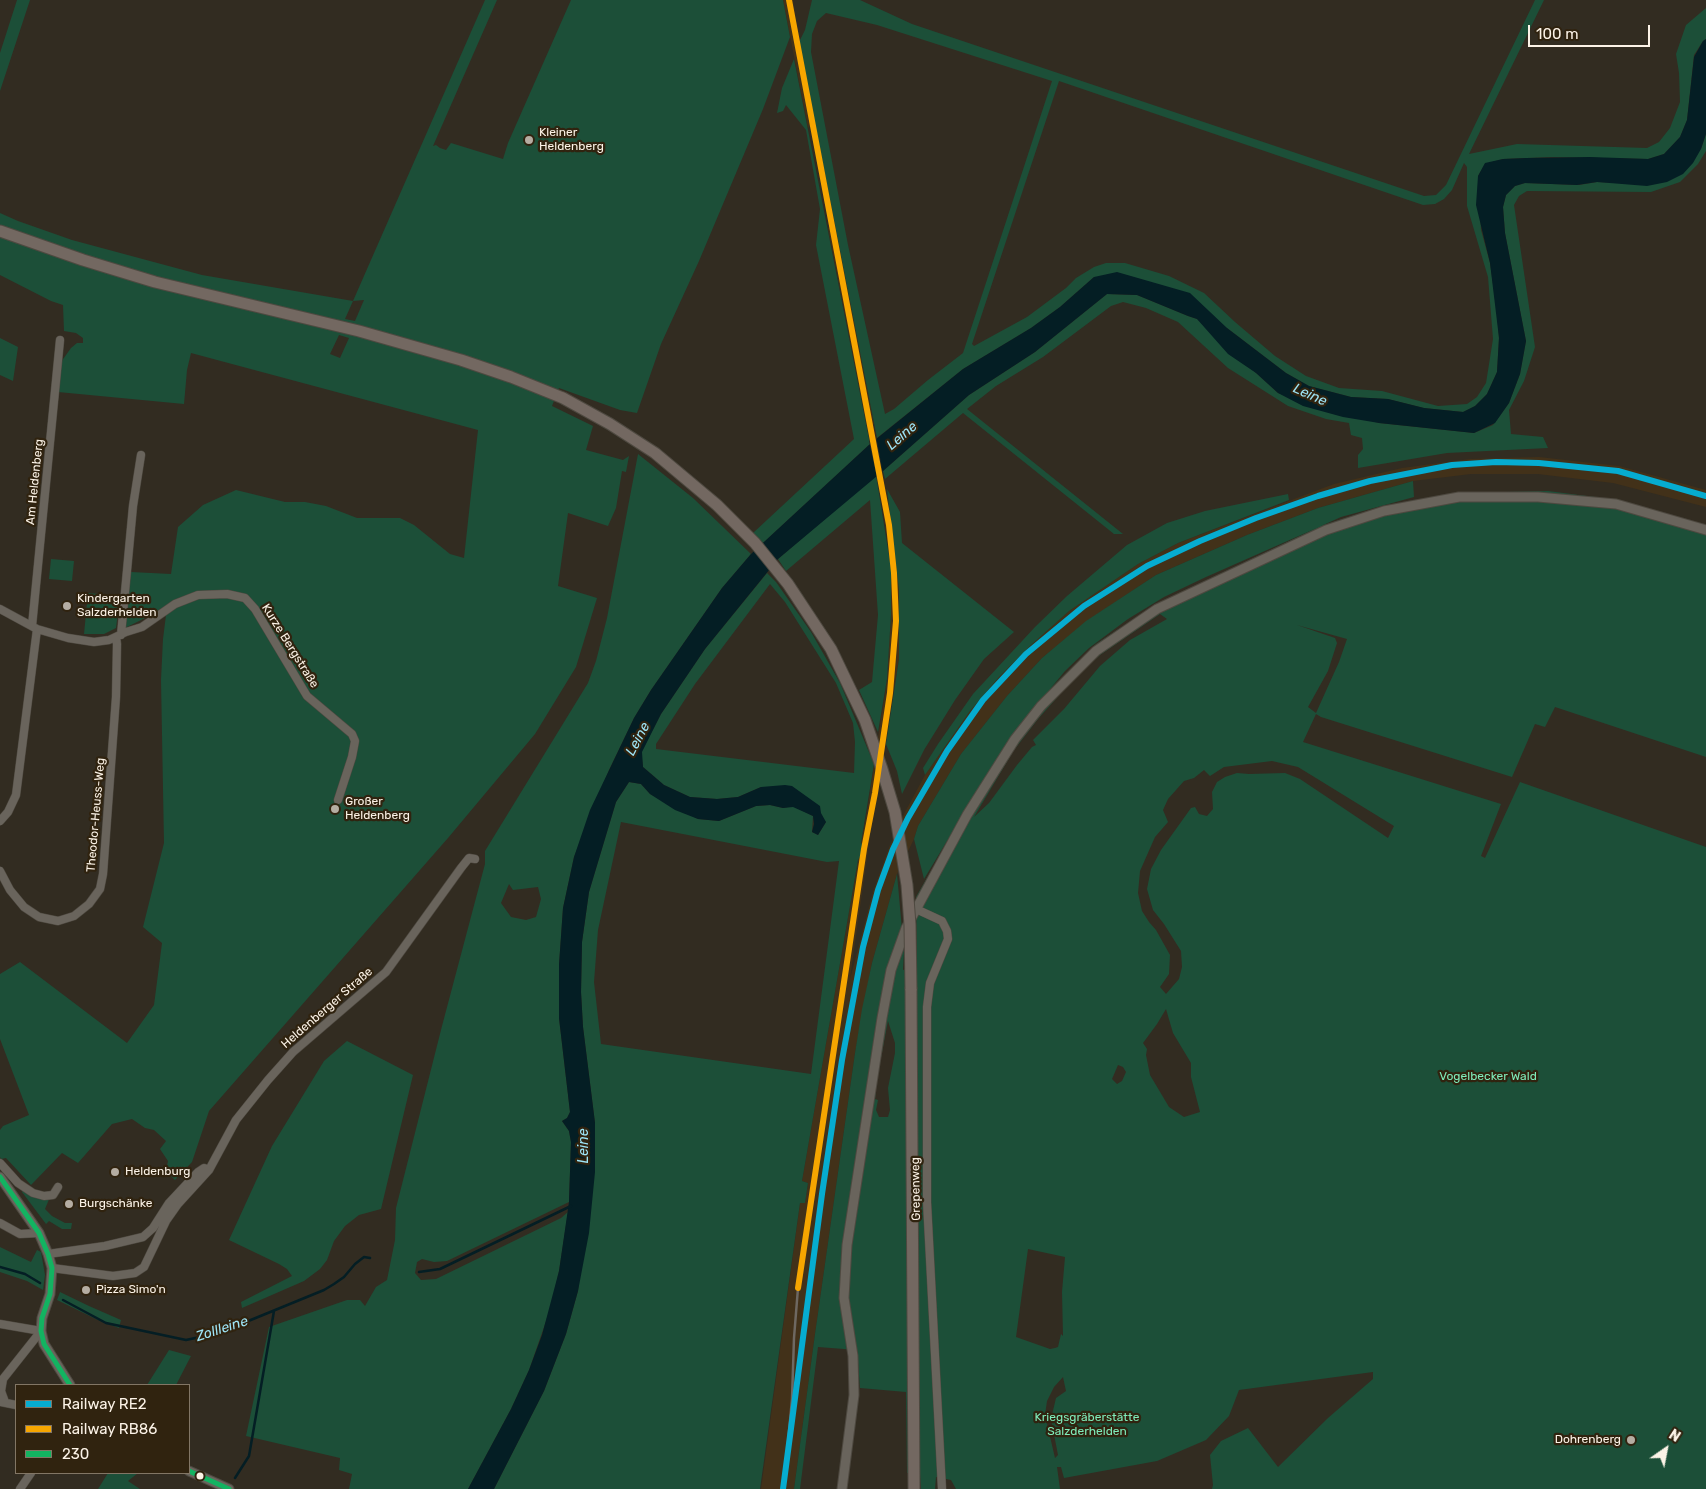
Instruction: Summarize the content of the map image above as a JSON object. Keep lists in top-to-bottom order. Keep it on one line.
{"streets":{"street":["Am Heldenberg","Kurze Bergstraße","Theodor-Heuss-Weg","Heldenberger Straße","Grepenweg"]},"crossings":[["Am Heldenberg","Kurze Bergstraße"],["Kurze Bergstraße","Theodor-Heuss-Weg"]],"water":["Leine","Zollleine"],"parks":["Vogelbecker Wald","Kriegsgräberstätte Salzderhelden"],"places":["Kleiner Heldenberg","Kindergarten Salzderhelden","Großer Heldenberg","Heldenburg","Burgschänke","Pizza Simo'n","Dohrenberg"],"lines":["rail line RB86","rail line RE2","transit line 230"],"legend":["Railway RE2","Railway RB86","230"],"scale_bar":"100 m","north":"top right"}
